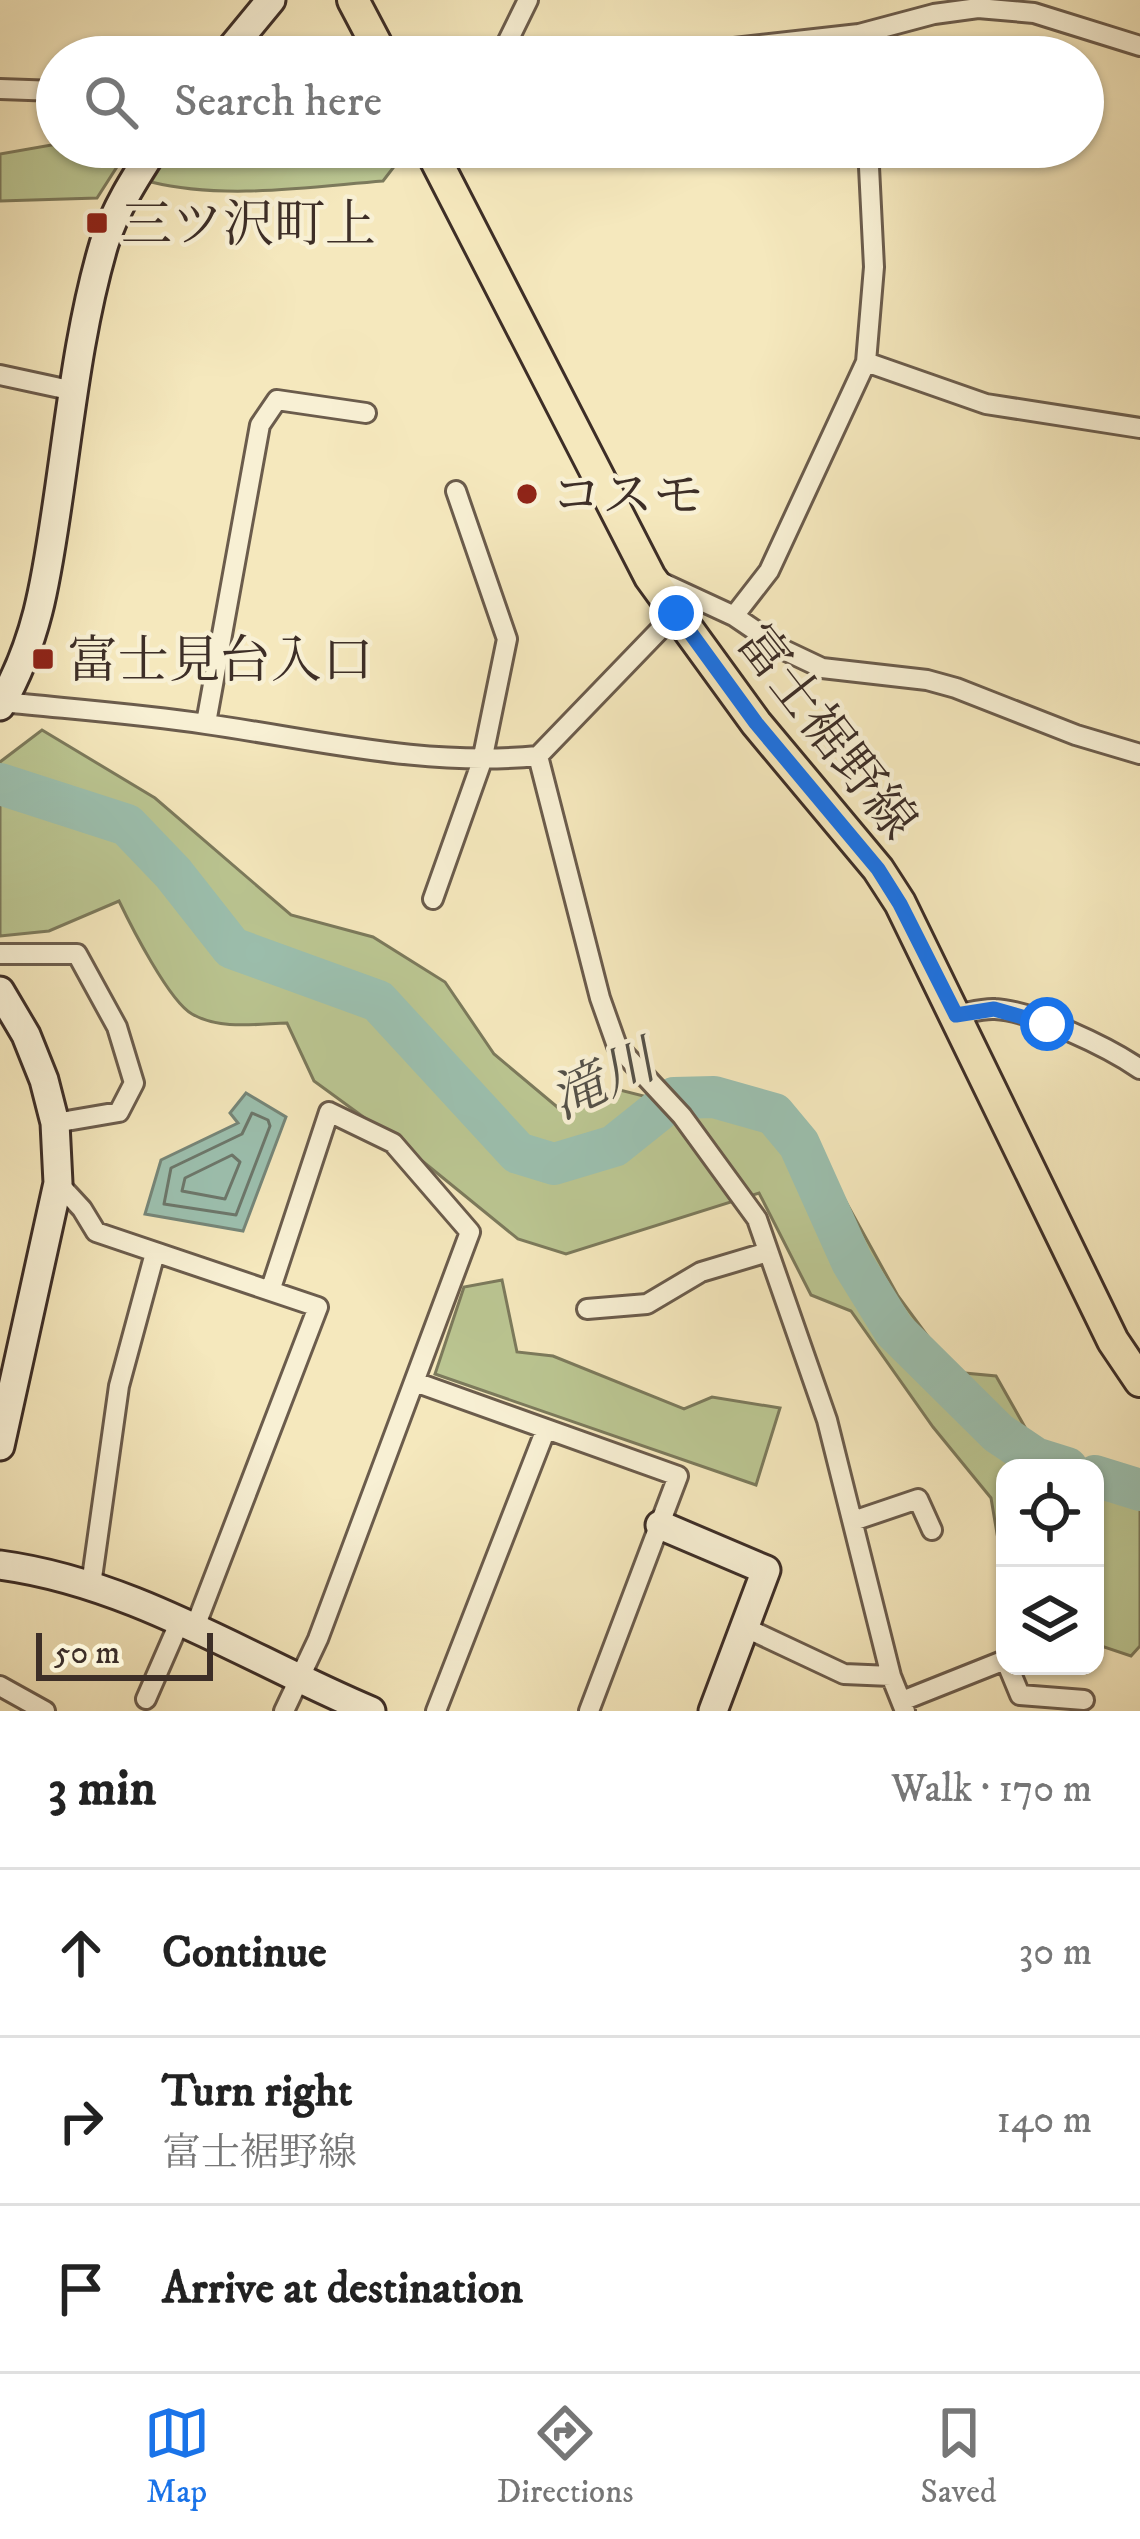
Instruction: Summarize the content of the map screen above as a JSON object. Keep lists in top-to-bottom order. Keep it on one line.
{"streets":{"main road":["富士裾野線"]},"water":["滝川"],"places":{"transit":["三ツ沢町上","富士見台入口"],"other":["コスモ"]},"scale_bar":"50 m","page":{"search":"Search here","scale":"50 m","heading":["3 min","Walk · 170 m"],"list":[["Continue","30 m"],["Turn right","富士裾野線","140 m"],"Arrive at destination"],"nav":["Map","Directions","Saved"]}}
